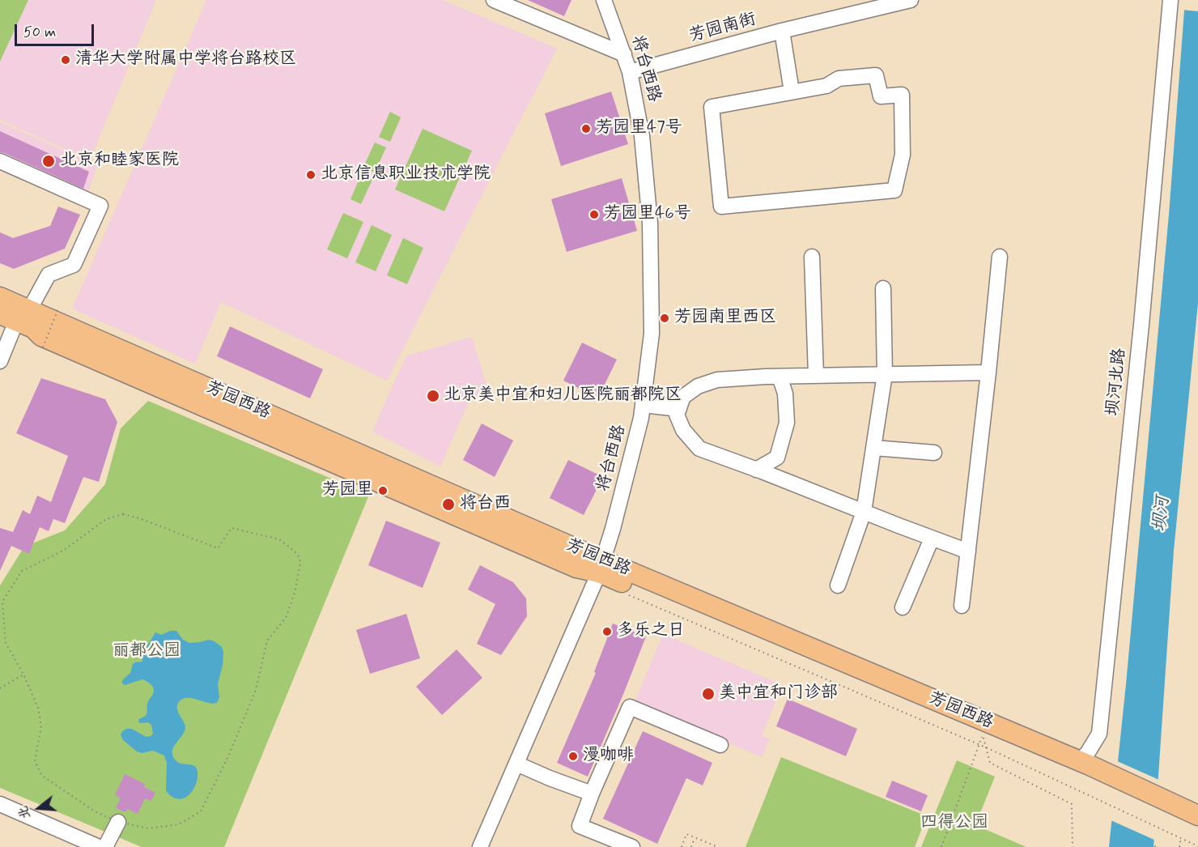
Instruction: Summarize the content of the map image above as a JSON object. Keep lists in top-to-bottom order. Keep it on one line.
{"streets":{"main road":["芳园西路"],"street":["芳园南街","将台西路","坝河北路"]},"crossings":[["芳园南街","将台西路"],["将台西路","芳园西路"],["坝河北路","芳园西路"]],"water":["坝河"],"parks":["丽都公园","四得公园"],"places":["清华大学附属中学将台路校区","芳园里47号","北京和睦家医院","北京信息职业技术学院","芳园里46号","芳园南里西区","北京美中宜和妇儿医院丽都院区","芳园里","将台西","多乐之日","美中宜和门诊部","漫咖啡"],"scale_bar":"50 m","north":"left"}
